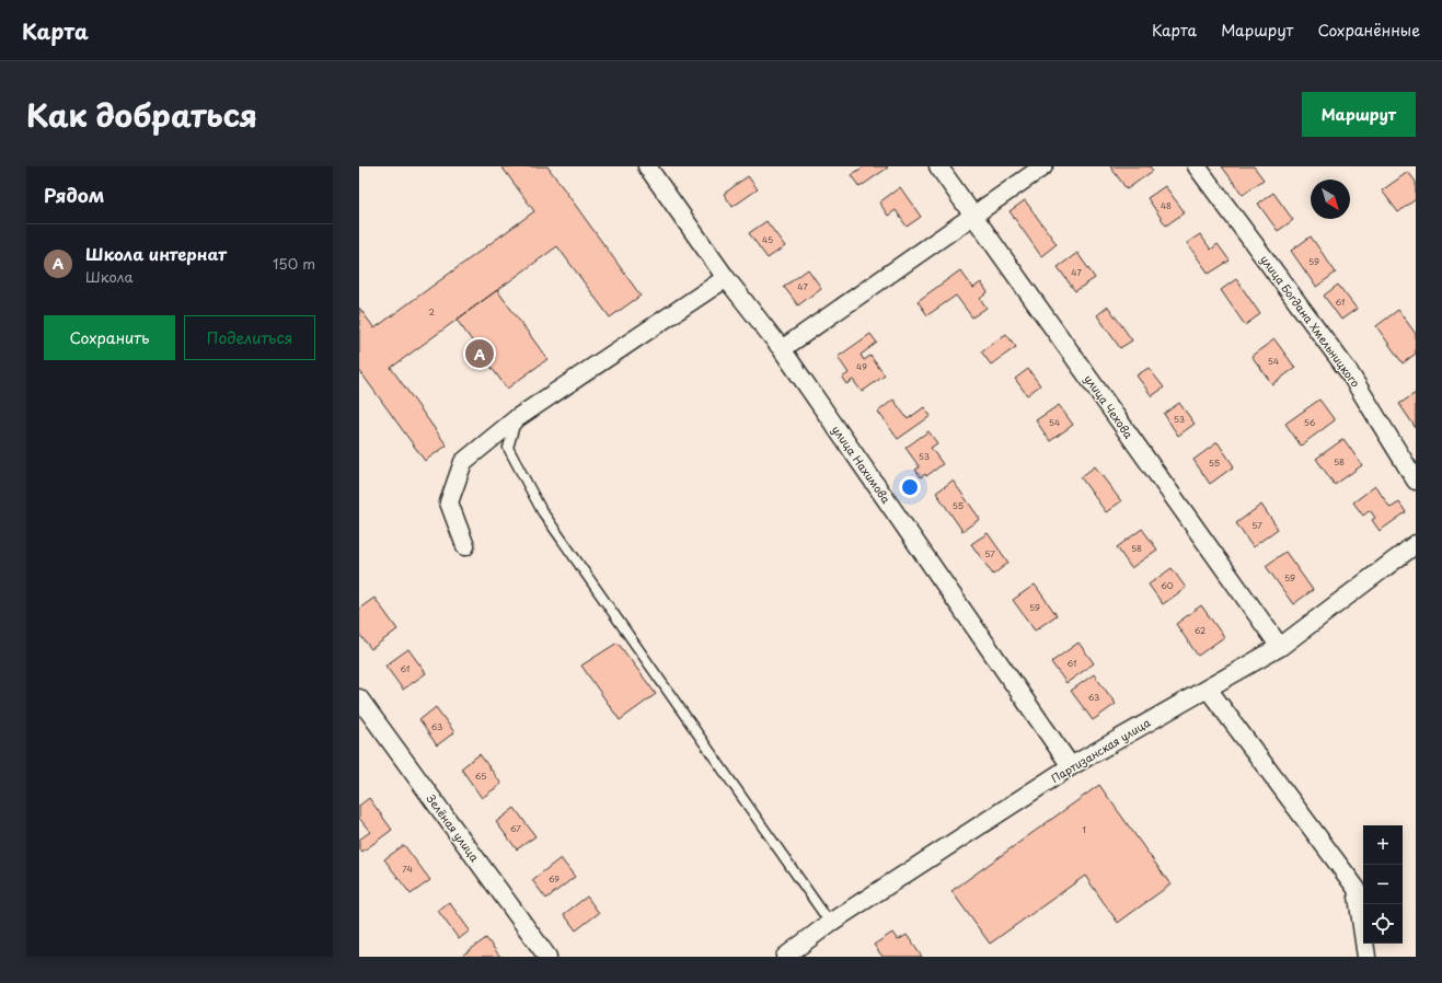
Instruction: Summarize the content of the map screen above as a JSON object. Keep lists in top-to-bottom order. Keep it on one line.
{"streets":{"street":["улица Богдана Хмельницкого","улица Чехова","улица Нахимова","Партизанская улица","Зелёная улица"]},"crossings":[["улица Чехова","Партизанская улица"],["улица Нахимова","Партизанская улица"]],"house_numbers":["48","45","59","47","47","61","2","54","49","53","54","56","53","58","55","55","57","58","57","59","60","59","62","61","61","63","63","65","67","1","74","69"],"north":"bottom right","page":{"header":"Карта","nav":["Карта","Маршрут","Сохранённые"],"title":"Как добраться","buttons":["Маршрут",["Сохранить","Поделиться"]],"heading":"Рядом","list":[{"mark":"A","name":"Школа интернат","note":"Школа","value":"150 m"}],"pins":"A","map_buttons":["+","−"]}}
